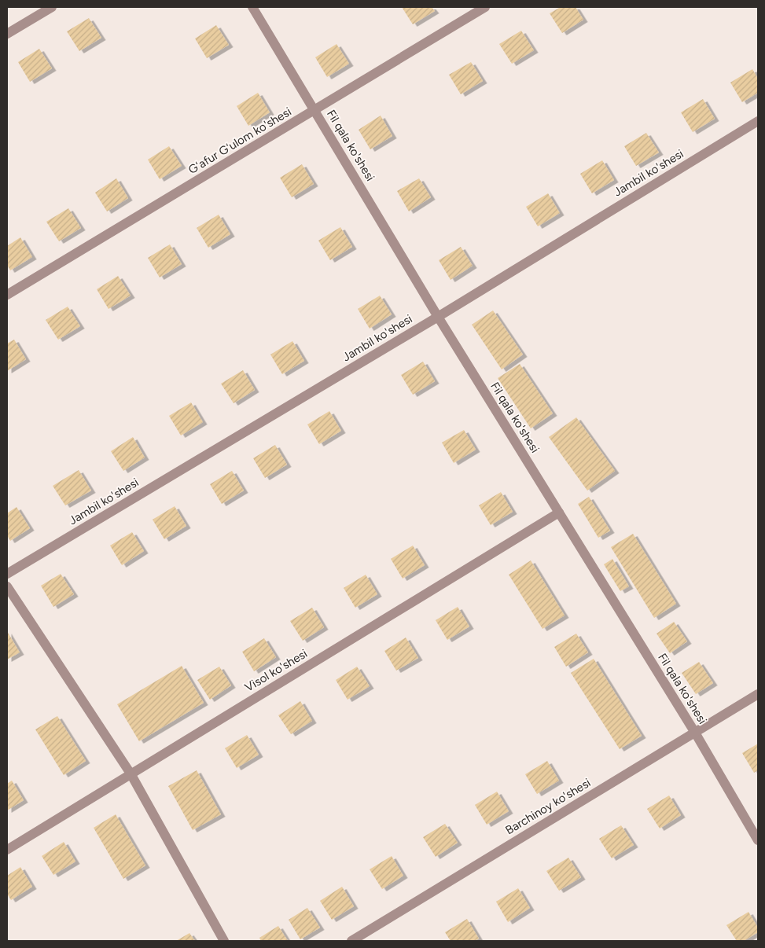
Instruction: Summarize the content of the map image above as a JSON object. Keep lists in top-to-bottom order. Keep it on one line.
{"streets":{"street":["Gʻafur Gʻulom ko'shesi","Fil qala ko'shesi","Jambil ko'shesi","Visol ko'shesi","Barchinoy ko'shesi"]},"crossings":[["Gʻafur Gʻulom ko'shesi","Fil qala ko'shesi"],["Fil qala ko'shesi","Jambil ko'shesi"],["Fil qala ko'shesi","Visol ko'shesi"],["Fil qala ko'shesi","Barchinoy ko'shesi"]]}
